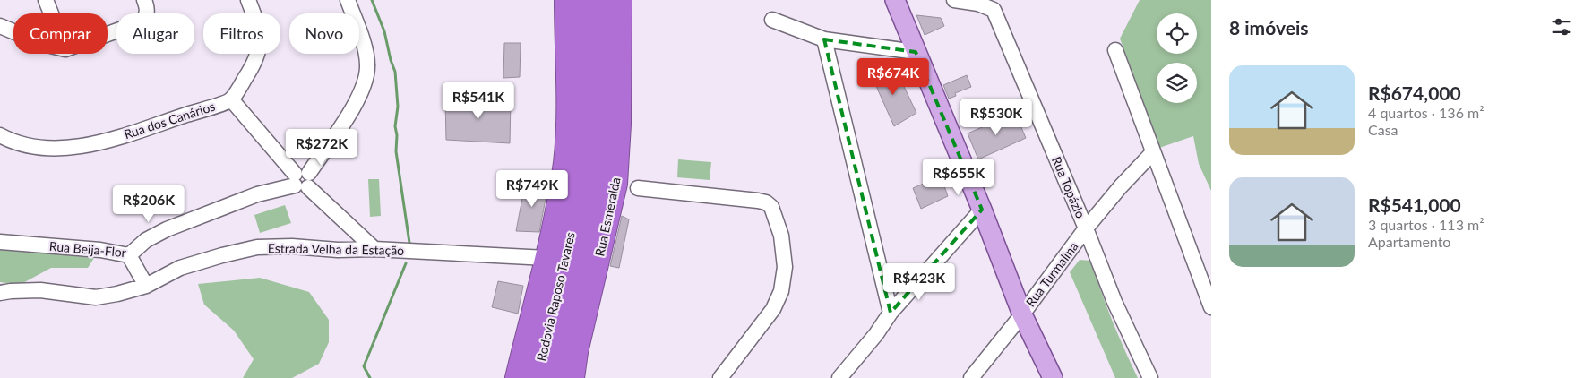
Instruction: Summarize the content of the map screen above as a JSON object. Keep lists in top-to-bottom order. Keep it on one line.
{"streets":{"highway":["Rua Esmeralda","Rodovia Raposo Tavares"],"street":["Rua dos Canários","Rua Topázio","Rua Beija-Flor","Estrada Velha da Estação","Rua Turmalina"]},"crossings":[["Rua Topázio","Rua Turmalina"],["Rua Esmeralda","Rodovia Raposo Tavares"]],"page":{"heading":"8 imóveis","chip":["Comprar","Alugar","Filtros","Novo"],"list":[{"name":"R$674,000","note":"4 quartos · 136 m² · Casa"},{"name":"R$541,000","note":"3 quartos · 113 m² · Apartamento"}],"price":["R$674K","R$541K","R$530K","R$272K","R$655K","R$749K","R$206K","R$423K"]}}
